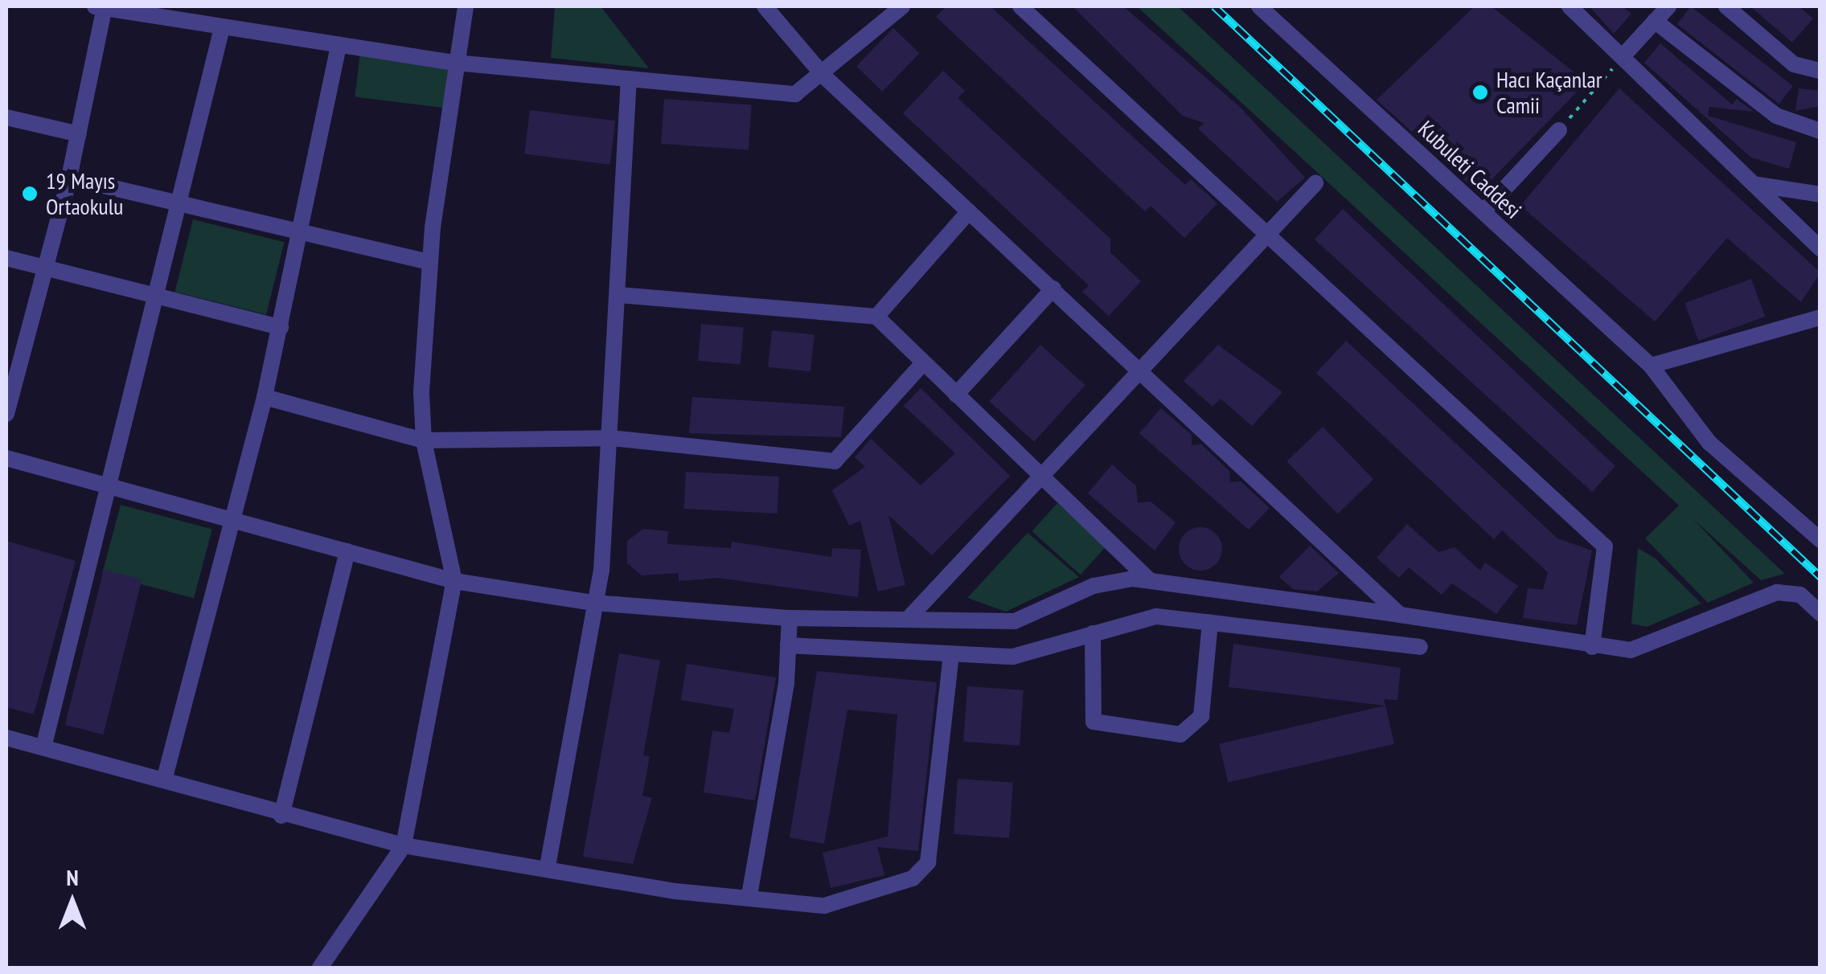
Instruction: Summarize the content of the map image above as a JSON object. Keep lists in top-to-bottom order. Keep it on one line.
{"streets":{"street":["Kubuleti Caddesi"]},"places":["Hacı Kaçanlar Camii","19 Mayıs Ortaokulu"],"north":"top"}
